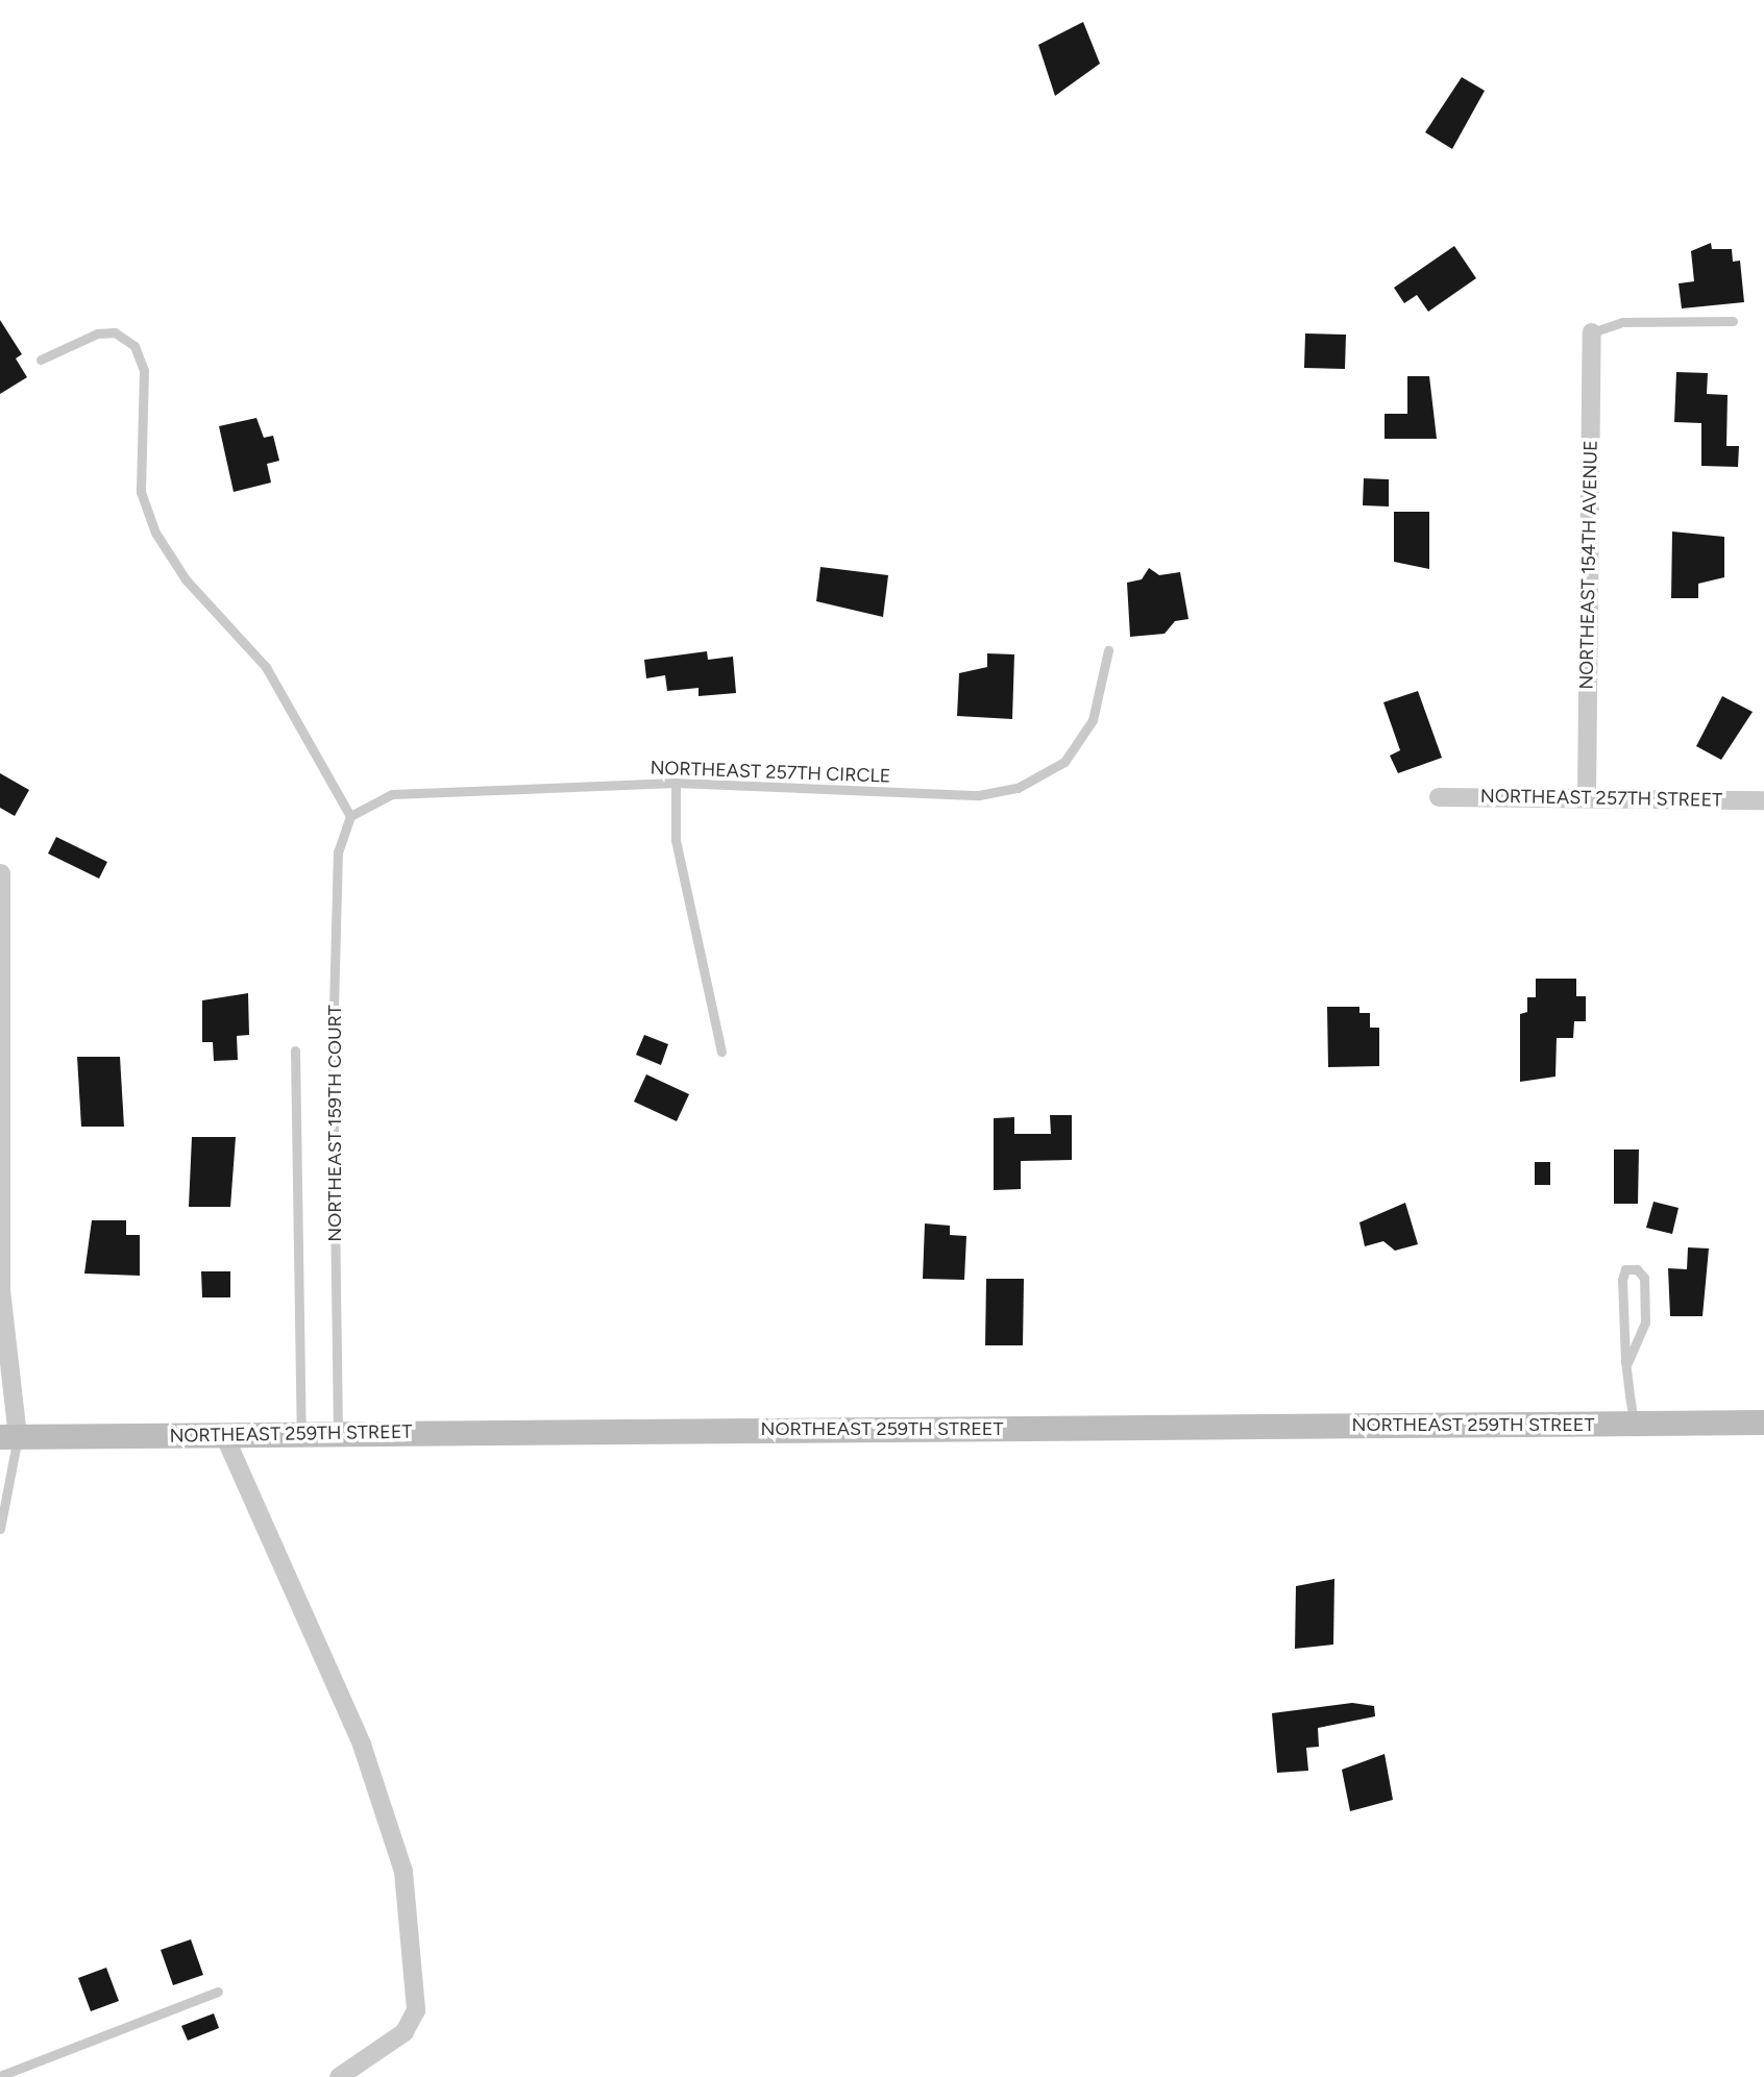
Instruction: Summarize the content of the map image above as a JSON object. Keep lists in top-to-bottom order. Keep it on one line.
{"streets":{"street":["NORTHEAST 154TH AVENUE","NORTHEAST 257TH STREET","NORTHEAST 259TH STREET"],"lane":["NORTHEAST 257TH CIRCLE","NORTHEAST 159TH COURT"]},"crossings":[["NORTHEAST 154TH AVENUE","NORTHEAST 257TH STREET"],["NORTHEAST 257TH CIRCLE","NORTHEAST 159TH COURT"],["NORTHEAST 159TH COURT","NORTHEAST 259TH STREET"]]}
